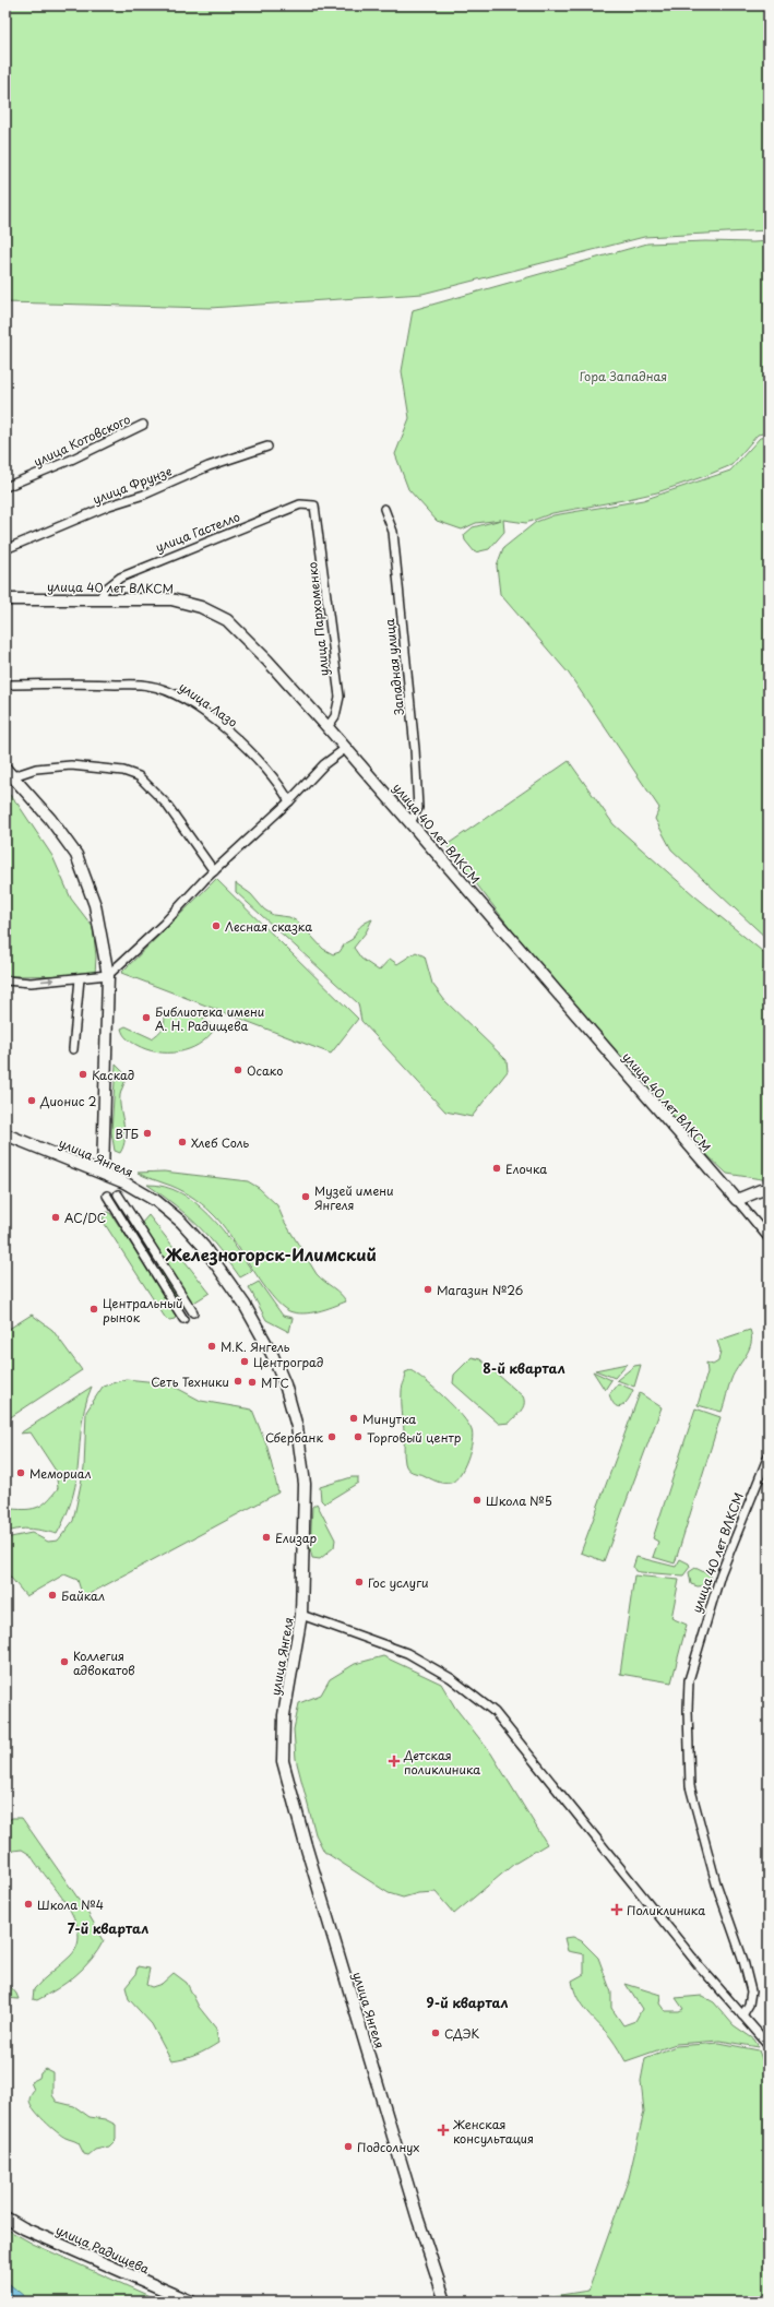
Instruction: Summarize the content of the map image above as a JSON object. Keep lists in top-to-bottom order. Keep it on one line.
{"streets":{"street":["улица Котовского","улица Фрунзе","улица Гастелло","улица 40 лет ВЛКСМ","улица Пархоменко","Западная улица","улица Лазо","улица Янгеля","улица Радищева"]},"crossings":[["улица Гастелло","улица 40 лет ВЛКСМ"],["улица Гастелло","улица Пархоменко"],["улица 40 лет ВЛКСМ","улица Пархоменко"],["улица 40 лет ВЛКСМ","Западная улица"]],"districts":["Железногорск-Илимский","8-й квартал","7-й квартал","9-й квартал"],"parks":["Гора Западная"],"places":{"other":["Лесная сказка","Библиотека имени А. Н. Радищева","Осако","Каскад","Дионис 2","ВТБ","Хлеб Соль","Елочка","Музей имени Янгеля","AC/DC","Магазин №26","Центральный рынок","М.К. Янгель","Центроград","Сеть Техники","МТС","Минутка","Сбербанк","Торговый центр","Мемориал","Школа №5","Елизар","Гос услуги","Байкал","Коллегия адвокатов","Школа №4","СДЭК","Подсолнух"],"health":["Детская поликлиника","Поликлиника","Женская консультация"]}}
